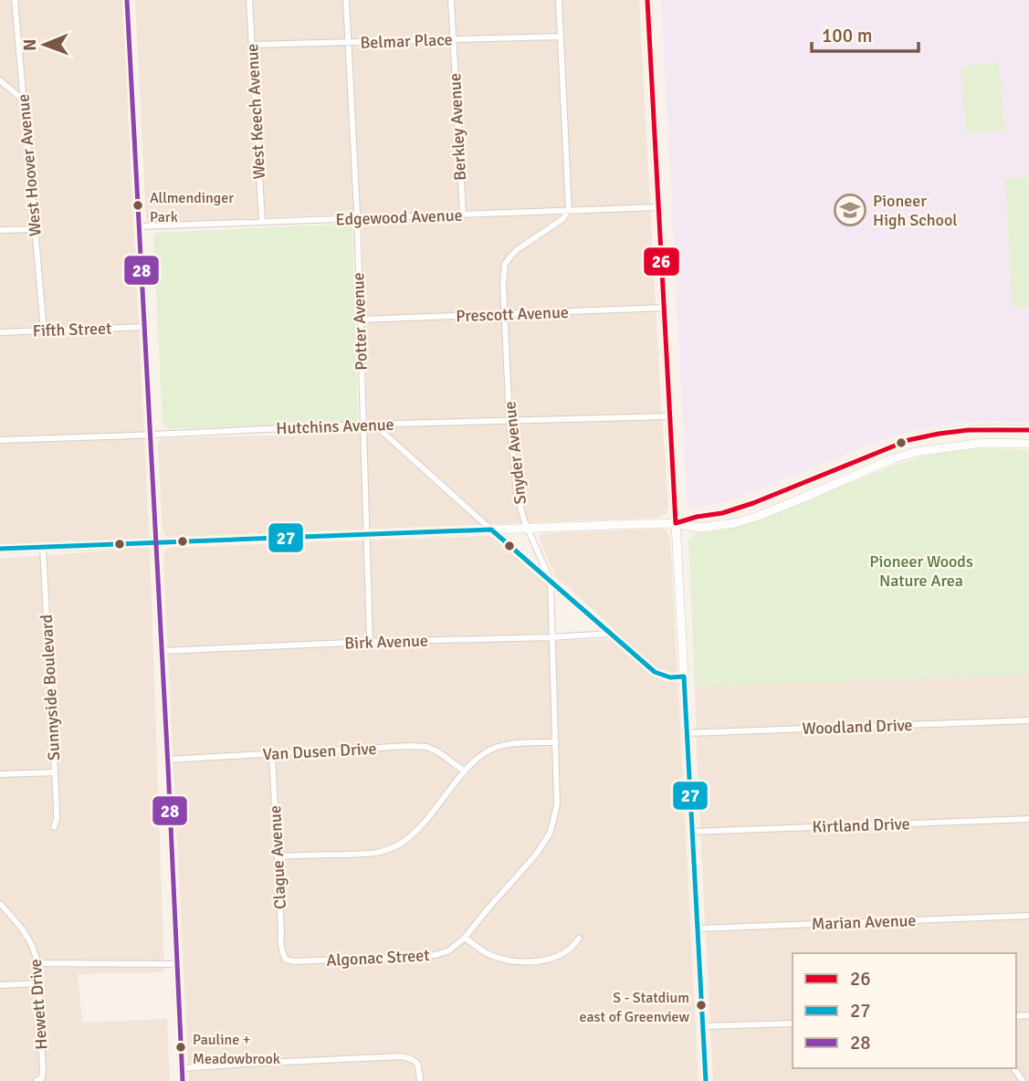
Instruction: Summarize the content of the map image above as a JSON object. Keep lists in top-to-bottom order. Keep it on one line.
{"streets":{"street":["Belmar Place","West Keech Avenue","Berkley Avenue","West Hoover Avenue","Edgewood Avenue","Prescott Avenue","Potter Avenue","Fifth Street","Hutchins Avenue","Snyder Avenue","Birk Avenue","Sunnyside Boulevard","Woodland Drive","Van Dusen Drive","Kirtland Drive","Clague Avenue","Marian Avenue","Algonac Street","Hewett Drive"]},"crossings":[["Belmar Place","West Keech Avenue"],["Belmar Place","Berkley Avenue"],["Belmar Place","Potter Avenue"],["West Keech Avenue","Edgewood Avenue"],["Berkley Avenue","Edgewood Avenue"],["West Hoover Avenue","Fifth Street"],["Edgewood Avenue","Potter Avenue"],["Edgewood Avenue","Snyder Avenue"],["Prescott Avenue","Potter Avenue"],["Prescott Avenue","Snyder Avenue"],["Potter Avenue","Hutchins Avenue"],["Potter Avenue","Birk Avenue"],["Hutchins Avenue","Snyder Avenue"],["Snyder Avenue","Birk Avenue"],["Snyder Avenue","Algonac Street"],["Van Dusen Drive","Clague Avenue"],["Clague Avenue","Algonac Street"]],"parks":["Pioneer Woods Nature Area"],"places":{"other":["Allmendinger Park","S - Statdium east of Greenview","Pauline + Meadowbrook"],"school or university":["Pioneer High School"]},"lines":["transit line 26","transit line 28","transit line 27"],"legend":["26","27","28"],"scale_bar":"100 m","north":"left"}
